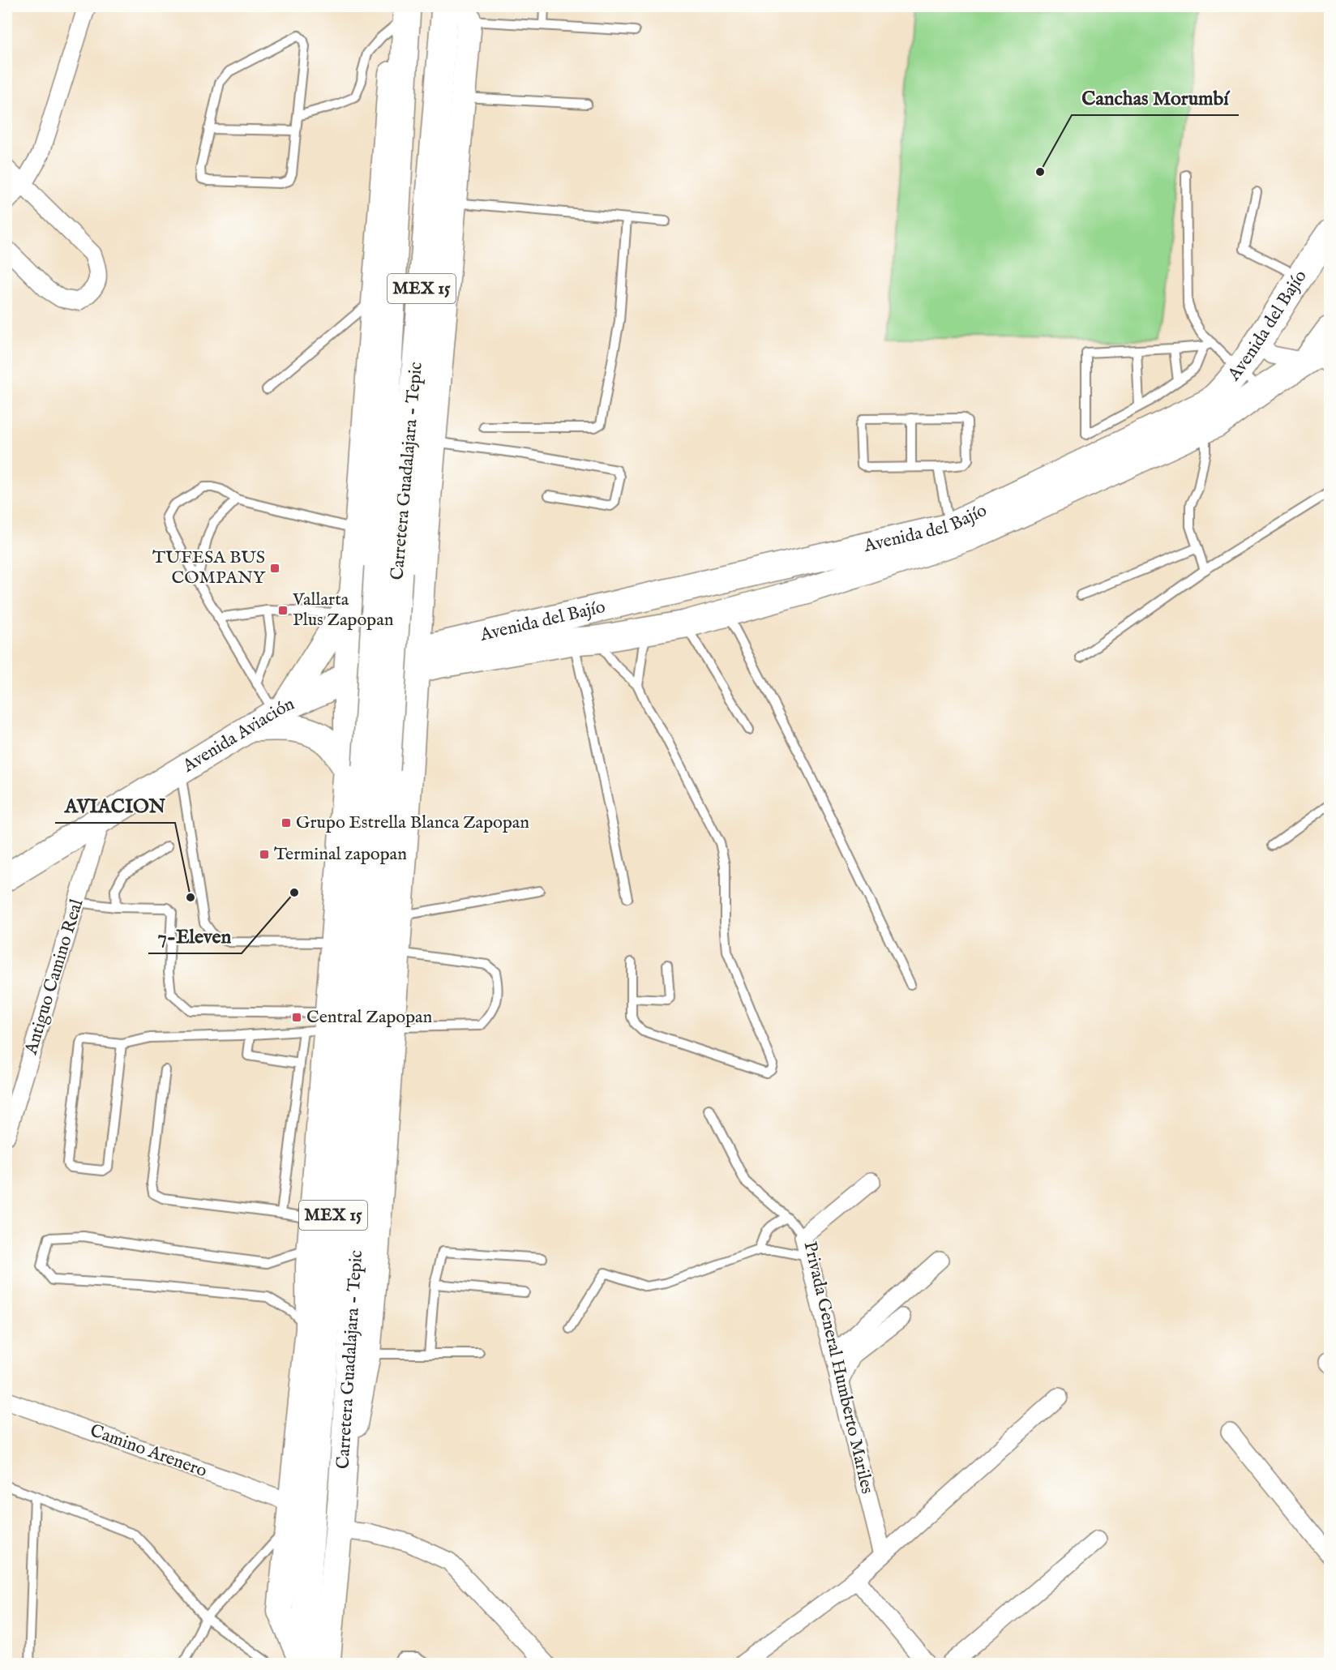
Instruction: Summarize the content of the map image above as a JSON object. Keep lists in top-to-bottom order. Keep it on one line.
{"streets":{"main road":["MEX 15","Avenida del Bajío","Carretera Guadalajara - Tepic","Avenida Aviación"],"street":["Antiguo Camino Real","Privada General Humberto Mariles","Camino Arenero"]},"crossings":[["Avenida del Bajío","Avenida Aviación"],["Avenida Aviación","Antiguo Camino Real"]],"places":{"other":["Canchas Morumbí","7-Eleven","AVIACION"],"transit":["TUFESA BUS COMPANY","Vallarta Plus Zapopan","Grupo Estrella Blanca Zapopan","Terminal zapopan","Central Zapopan"]}}
